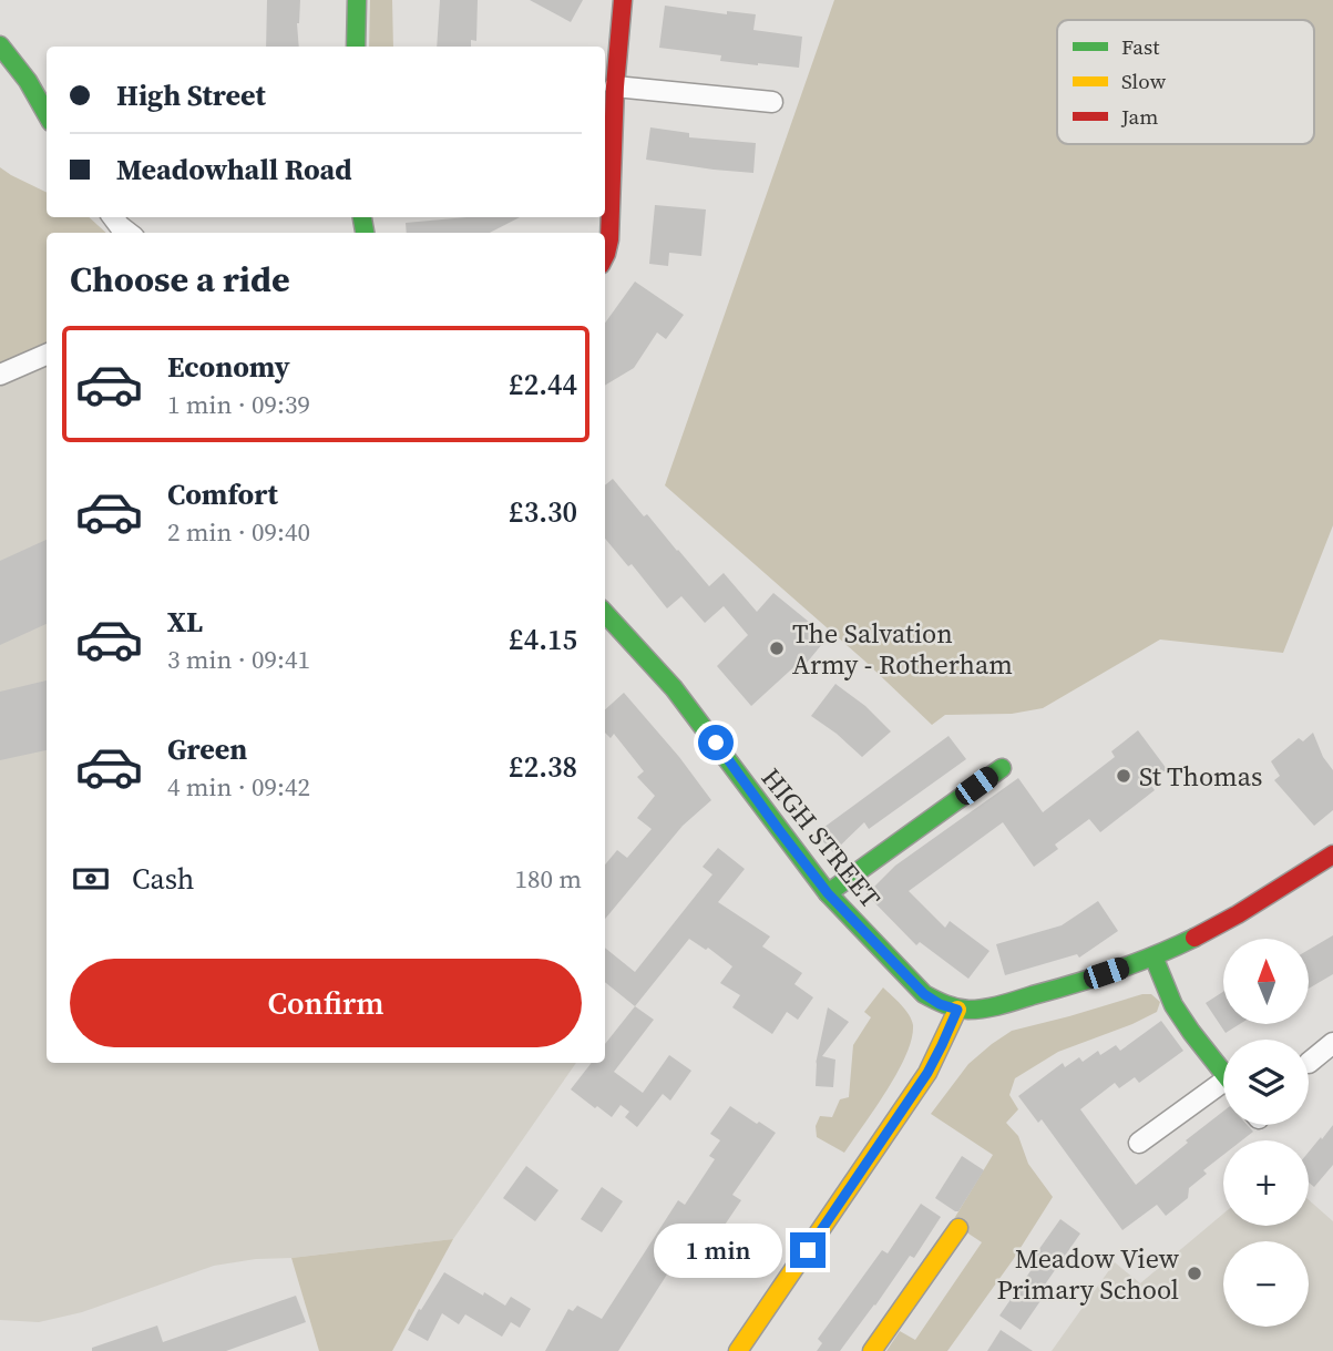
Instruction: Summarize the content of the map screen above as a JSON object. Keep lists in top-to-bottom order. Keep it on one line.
{"streets":{"street":["HIGH STREET"]},"places":["The Salvation Army - Rotherham","St Thomas","Meadow View Primary School"],"legend":["Fast","Slow","Jam"],"north":"top","page":{"banner":["High Street","Meadowhall Road"],"heading":"Choose a ride","list":[{"name":"Economy","note":"1 min · 09:39","value":"£2.44"},{"name":"Comfort","note":"2 min · 09:40","value":"£3.30"},{"name":"XL","note":"3 min · 09:41","value":"£4.15"},{"name":"Green","note":"4 min · 09:42","value":"£2.38"}],"pay":["Cash","180 m"],"map_buttons":["+","−"],"buttons":"Confirm","bubble":"1 min"}}
